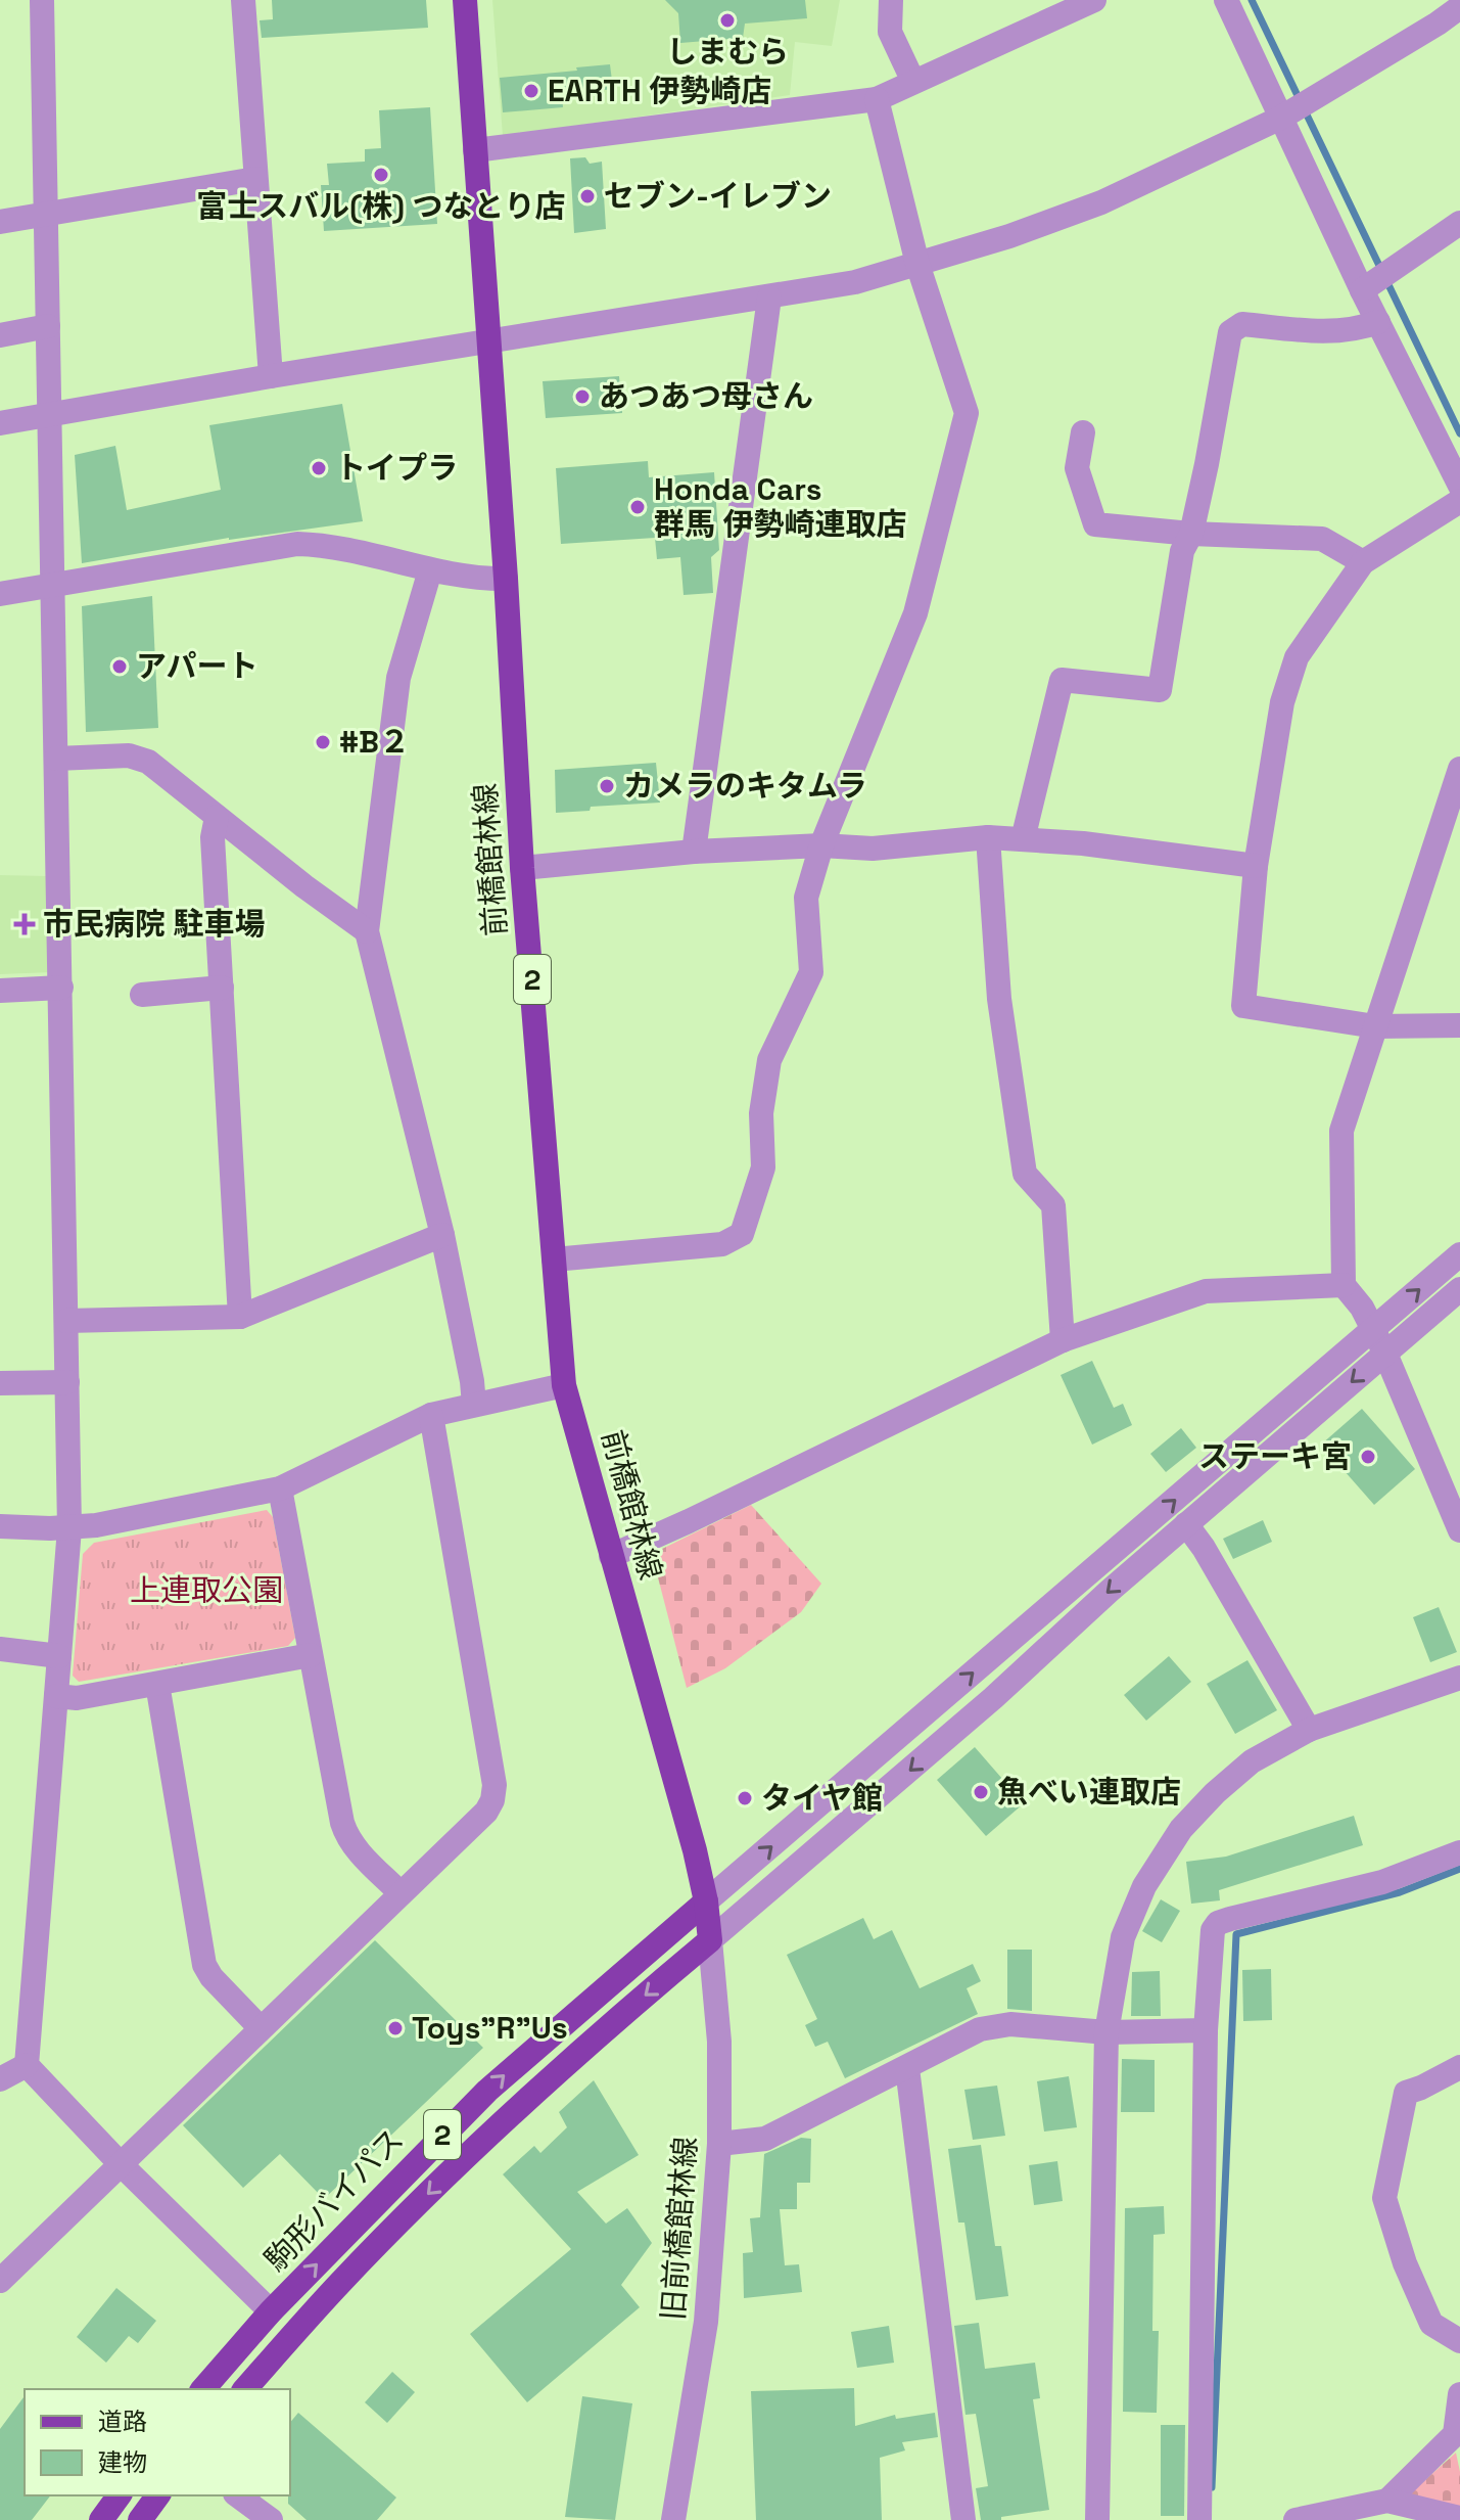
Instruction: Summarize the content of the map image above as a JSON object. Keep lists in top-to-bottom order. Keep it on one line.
{"streets":{"main road":["前橋館林線","2","駒形バイパス"],"street":["旧前橋館林線"]},"crossings":[["前橋館林線","駒形バイパス"],["前橋館林線","旧前橋館林線"],["駒形バイパス","旧前橋館林線"]],"parks":["上連取公園"],"places":{"other":["しまむら","EARTH 伊勢崎店","富士スバル(株) つなとり店","セブン-イレブン","あつあつ母さん","トイプラ","Honda Cars 群馬 伊勢崎連取店","アパート","#B２","カメラのキタムラ","ステーキ宮","魚べい連取店","タイヤ館","Toys\"R\"Us"],"health":["市民病院 駐車場"]},"legend":["道路","建物"]}
